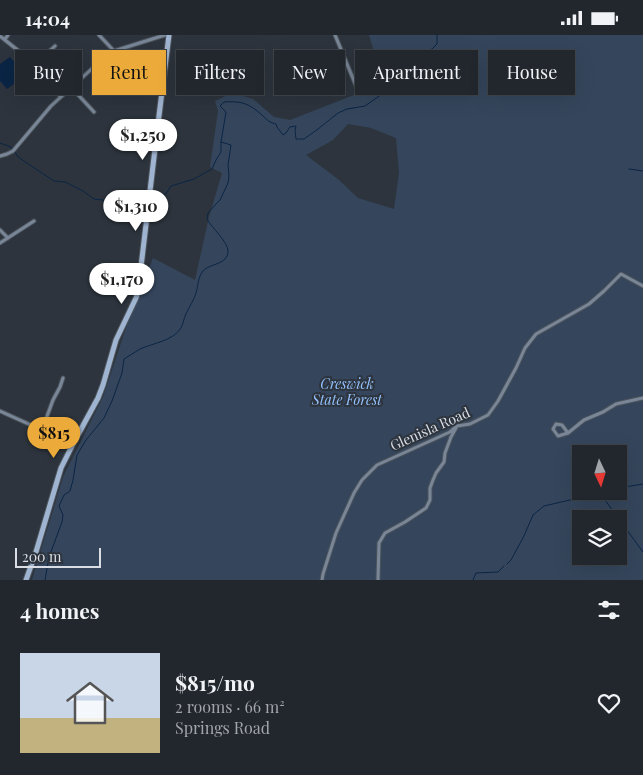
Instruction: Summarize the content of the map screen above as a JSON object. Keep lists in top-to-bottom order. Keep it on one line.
{"streets":{"street":["Glenisla Road"]},"parks":["Creswick State Forest"],"scale_bar":"200 m","north":"bottom","page":{"status":"14:04","chip":["Buy","Rent","Filters","New","Apartment","House"],"price":["$1,250","$1,310","$1,170","$815"],"scale":"200 m","heading":"4 homes","list":[{"name":"$815/mo","note":"2 rooms · 66 m² · Springs Road"}]}}
